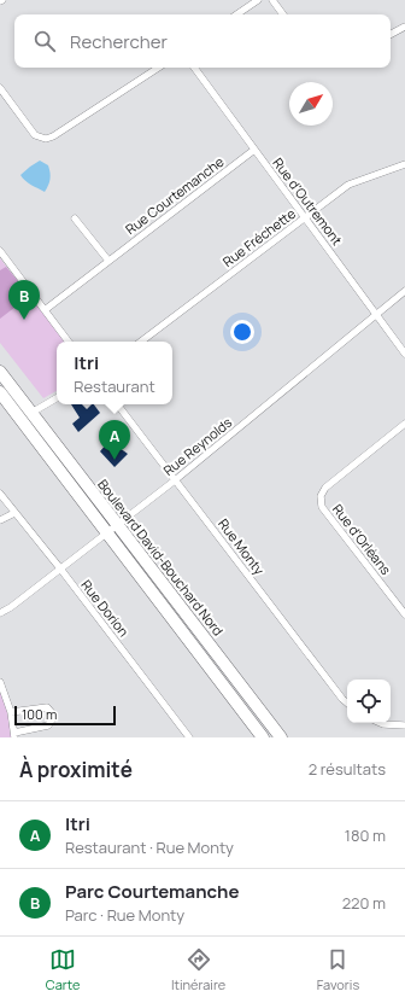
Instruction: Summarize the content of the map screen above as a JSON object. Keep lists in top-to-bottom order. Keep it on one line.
{"streets":{"highway":["Boulevard David-Bouchard Nord"],"street":["Rue Courtemanche","Rue d'Outremont","Rue Fréchette","Rue Reynolds","Rue d'Orléans","Rue Monty","Rue Dorion"]},"crossings":[["Rue Courtemanche","Rue d'Outremont"],["Rue d'Outremont","Rue Fréchette"],["Rue d'Outremont","Rue Reynolds"],["Rue Reynolds","Rue Monty"],["Rue Reynolds","Boulevard David-Bouchard Nord"],["Rue Reynolds","Rue Dorion"]],"scale_bar":"100 m","north":"top right","page":{"search":"Rechercher","pins":["B","A"],"popup":["Itri","Restaurant"],"scale":"100 m","heading":["À proximité","2 résultats"],"list":[{"mark":"A","name":"Itri","note":"Restaurant · Rue Monty","value":"180 m"},{"mark":"B","name":"Parc Courtemanche","note":"Parc · Rue Monty","value":"220 m"}],"nav":["Carte","Itinéraire","Favoris"]}}
